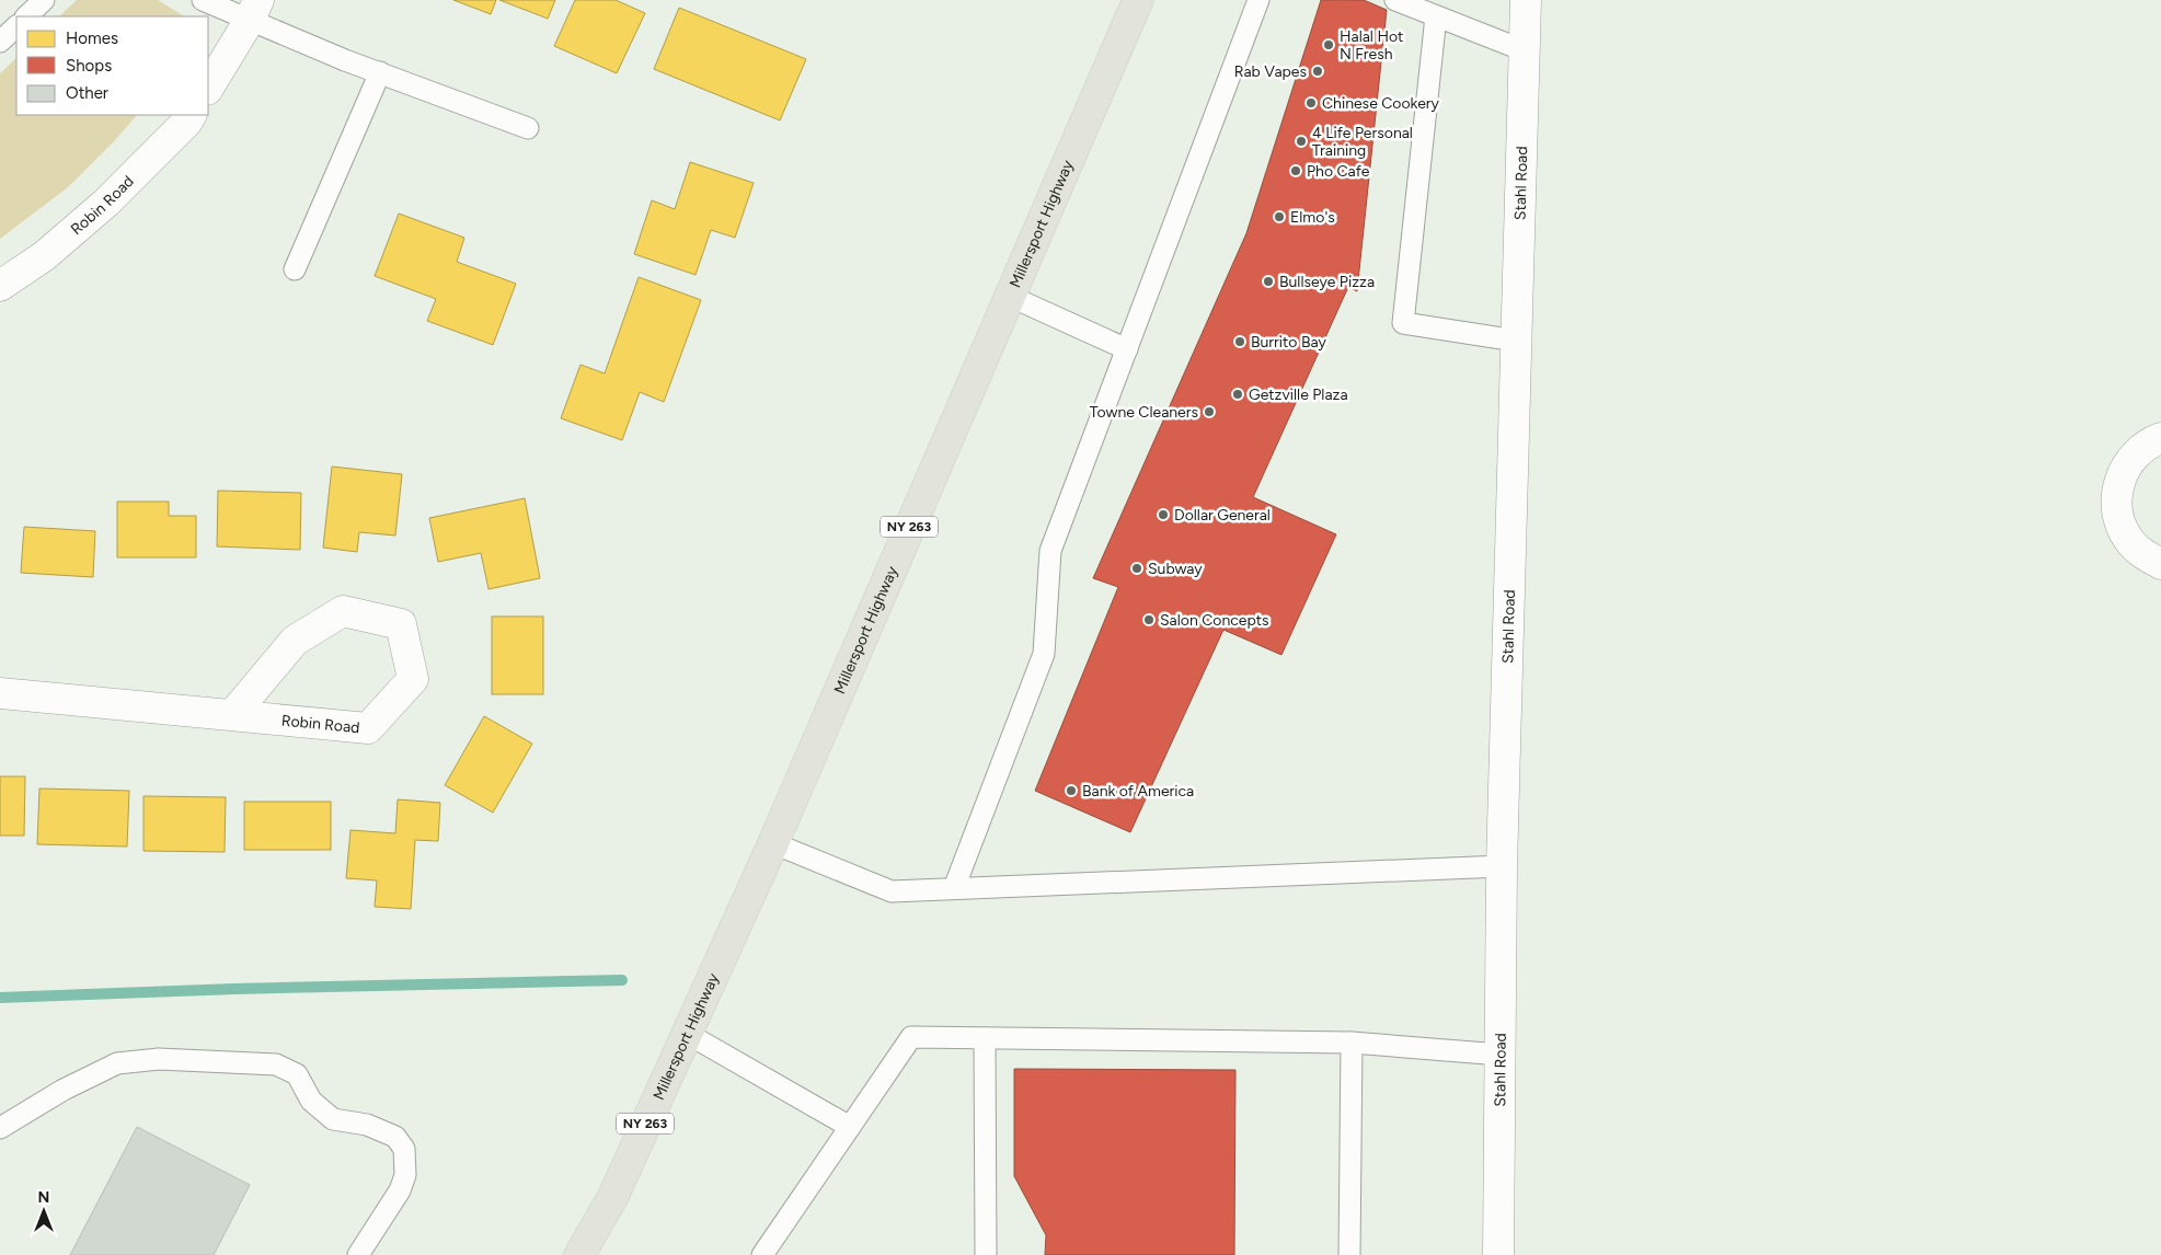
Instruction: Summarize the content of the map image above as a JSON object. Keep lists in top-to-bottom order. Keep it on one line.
{"streets":{"main road":["Millersport Highway","NY 263"],"street":["Stahl Road","Robin Road"]},"places":["Halal Hot N Fresh","Rab Vapes","Chinese Cookery","4 Life Personal Training","Pho Cafe","Elmo's","Bullseye Pizza","Burrito Bay","Getzville Plaza","Towne Cleaners","Dollar General","Subway","Salon Concepts","Bank of America"],"legend":["Homes","Shops","Other"],"north":"top"}
